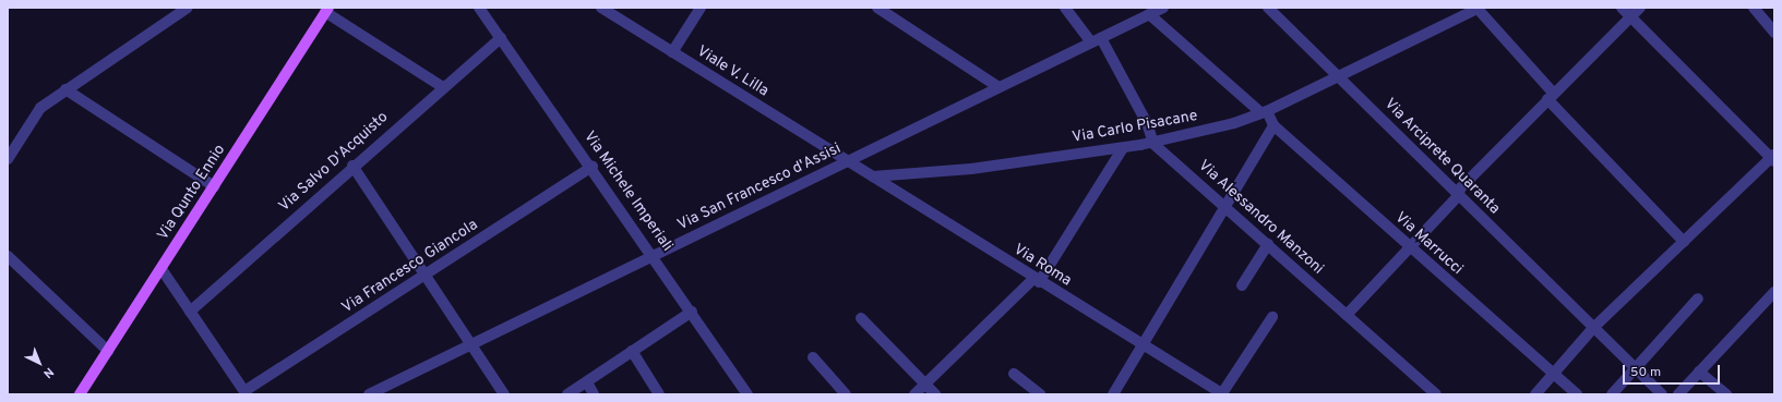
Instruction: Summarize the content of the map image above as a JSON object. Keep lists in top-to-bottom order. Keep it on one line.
{"streets":{"main road":["Via Qunto Ennio"],"street":["Viale V. Lilla","Via Carlo Pisacane","Via Arciprete Quaranta","Via Salvo D'Acquisto","Via San Francesco d'Assisi","Via Michele Imperiali","Via Alessandro Manzoni","Via Marrucci","Via Roma","Via Francesco Giancola"]},"crossings":[["Viale V. Lilla","Via San Francesco d'Assisi"],["Viale V. Lilla","Via Roma"],["Via Carlo Pisacane","Via Arciprete Quaranta"],["Via Carlo Pisacane","Via Alessandro Manzoni"],["Via Carlo Pisacane","Via Marrucci"],["Via Carlo Pisacane","Via Roma"],["Via Salvo D'Acquisto","Via Michele Imperiali"],["Via San Francesco d'Assisi","Via Michele Imperiali"],["Via San Francesco d'Assisi","Via Marrucci"],["Via San Francesco d'Assisi","Via Roma"],["Via Michele Imperiali","Via Francesco Giancola"]],"scale_bar":"50 m","north":"bottom right"}
